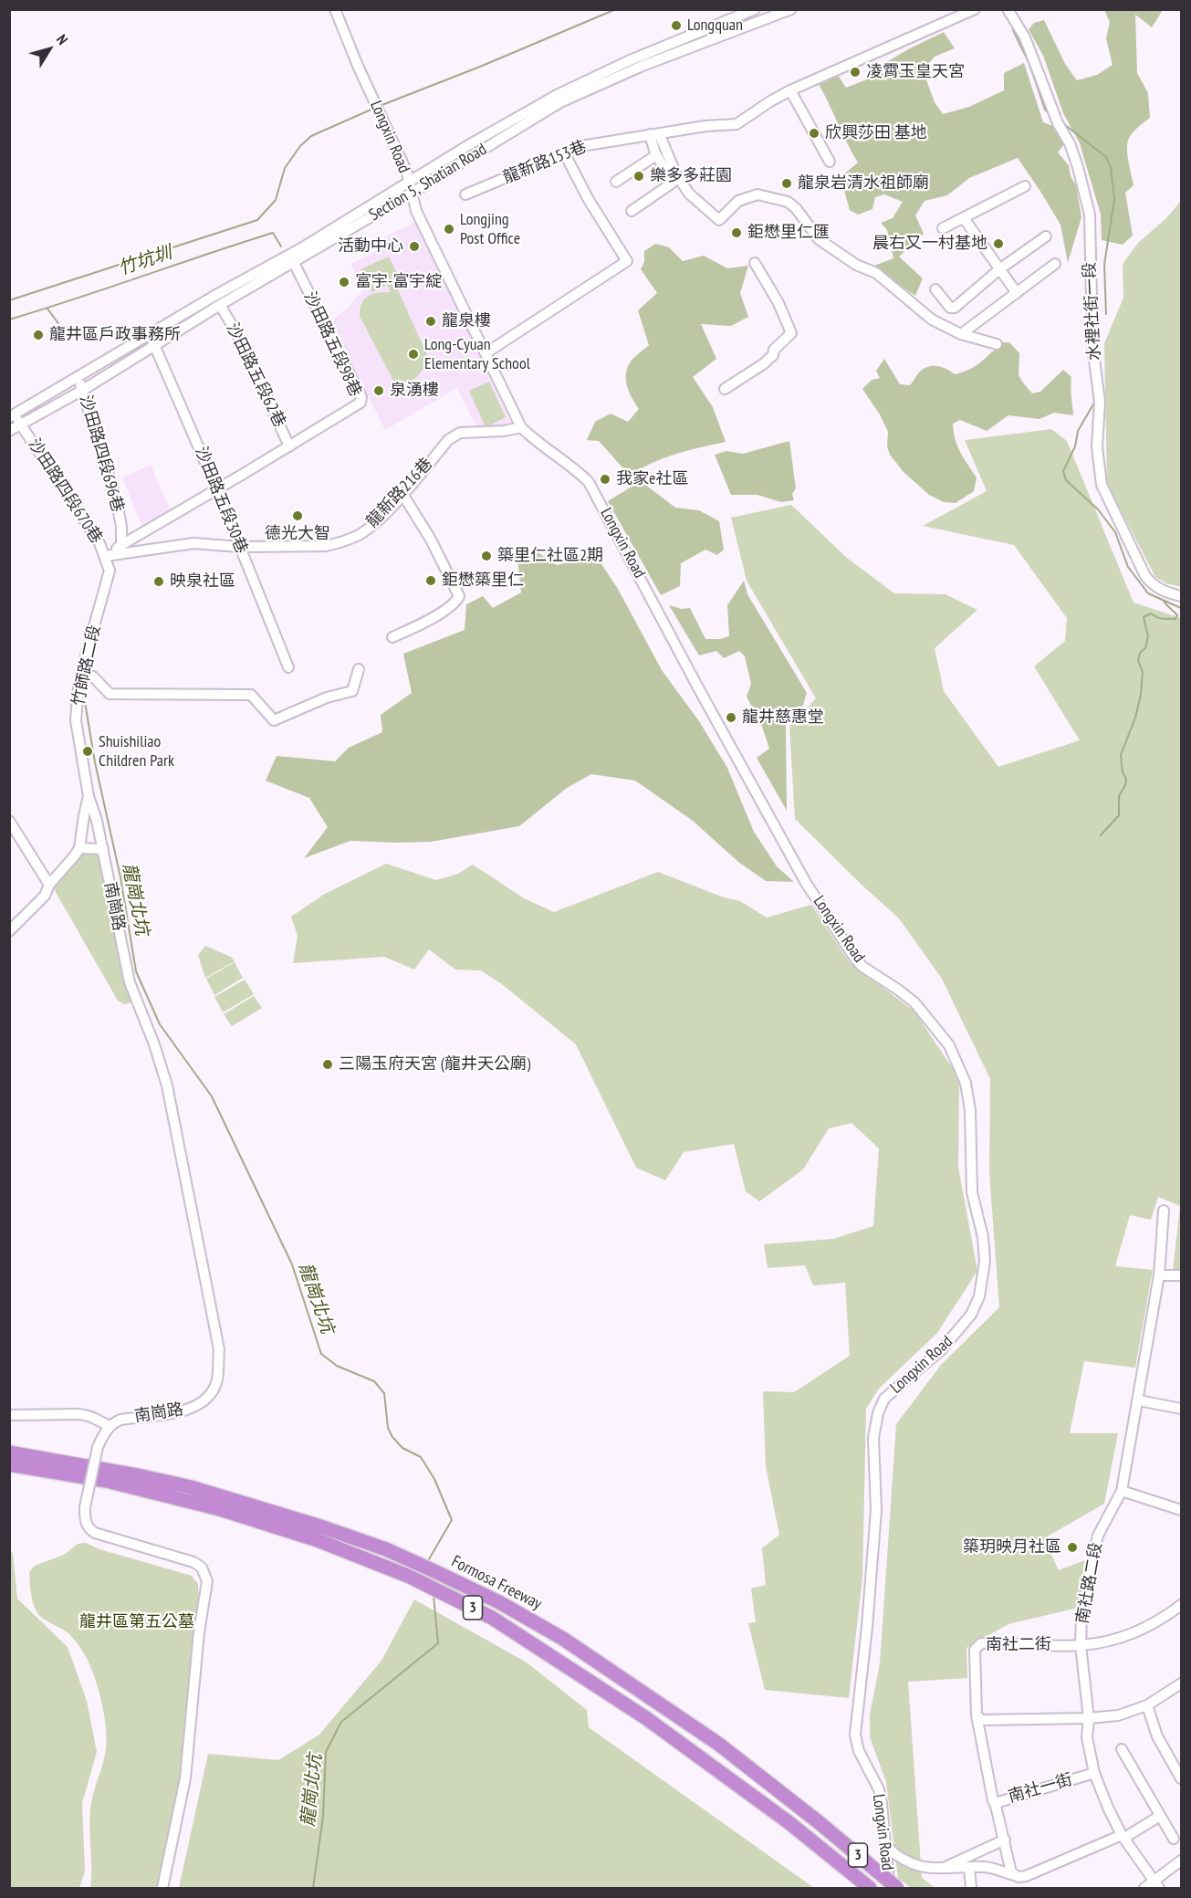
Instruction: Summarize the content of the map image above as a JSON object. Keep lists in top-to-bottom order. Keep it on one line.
{"streets":{"highway":["Formosa Freeway","3"],"street":["Longxin Road","龍新路153巷","Section 5, Shatian Road","水裡社街一段","沙田路五段98巷","沙田路五段62巷","沙田路四段696巷","沙田路四段670巷","龍新路216巷","沙田路五段30巷","竹師路二段","南崗路","南社路二段","南社二街","南社一街"]},"crossings":[["Longxin Road","Section 5, Shatian Road"],["Longxin Road","龍新路216巷"],["Section 5, Shatian Road","沙田路五段98巷"],["Section 5, Shatian Road","沙田路五段62巷"],["Section 5, Shatian Road","沙田路四段696巷"],["Section 5, Shatian Road","沙田路四段670巷"],["Section 5, Shatian Road","沙田路五段30巷"],["沙田路五段98巷","沙田路五段62巷"],["沙田路五段98巷","沙田路四段696巷"],["沙田路五段98巷","沙田路五段30巷"],["沙田路四段670巷","龍新路216巷"],["沙田路四段670巷","竹師路二段"],["龍新路216巷","沙田路五段30巷"],["竹師路二段","南崗路"],["南社路二段","南社二街"],["南社路二段","南社一街"]],"water":["竹坑圳","龍崗北坑"],"parks":["龍井區第五公墓"],"places":["Longquan","凌霄玉皇天宮","欣興莎田 基地","樂多多莊園","龍泉岩清水祖師廟","Longjing Post Office","鉅懋里仁匯","晨右又一村基地","活動中心","富宇-富宇綻","龍泉樓","龍井區戶政事務所","Long-Cyuan Elementary School","泉湧樓","我家e社區","德光大智","築里仁社區2期","鉅懋築里仁","映泉社區","龍井慈惠堂","Shuishiliao Children Park","三陽玉府天宮 (龍井天公廟)","築玥映月社區"],"north":"top right"}
